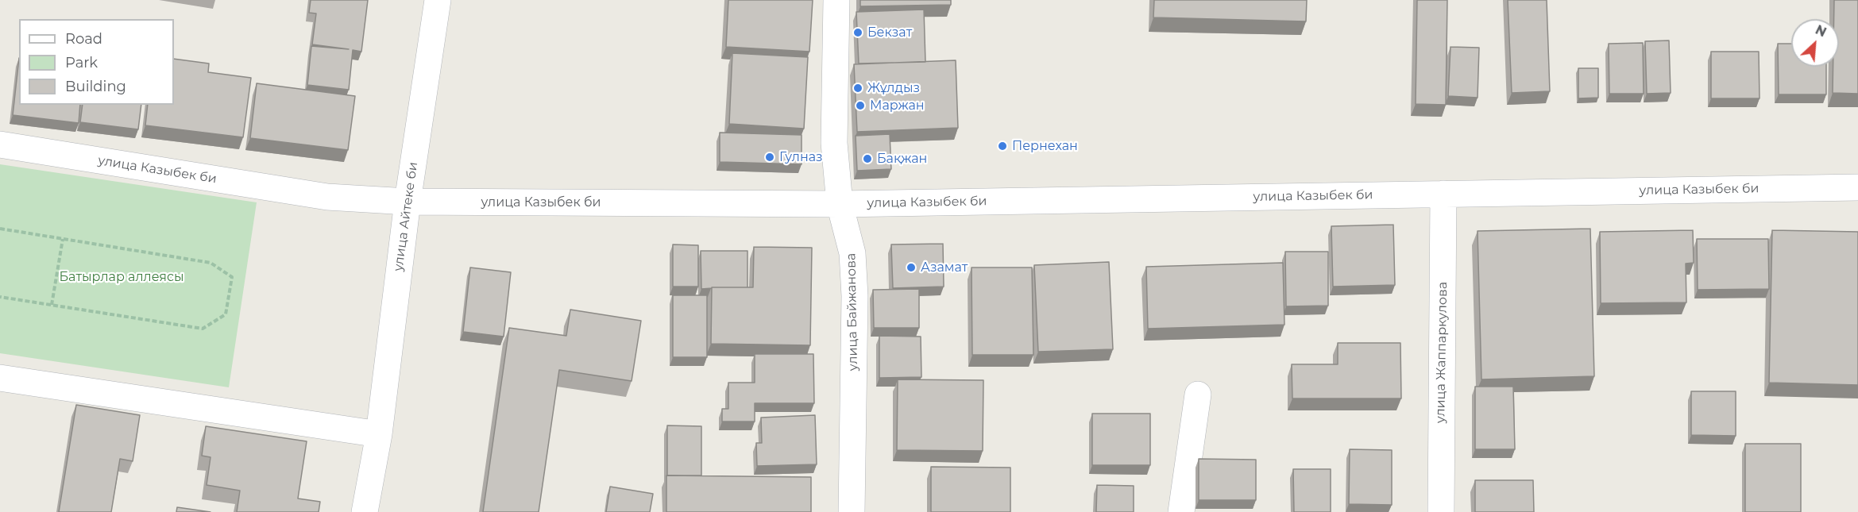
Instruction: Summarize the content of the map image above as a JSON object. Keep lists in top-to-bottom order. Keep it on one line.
{"streets":{"street":["улица Казыбек би","улица Айтеке би","улица Байжанова","улица Жаппаркулова"]},"crossings":[["улица Казыбек би","улица Айтеке би"],["улица Казыбек би","улица Байжанова"],["улица Казыбек би","улица Жаппаркулова"]],"parks":["Батырлар аллеясы"],"places":["Бекзат","Жұлдыз","Маржан","Пернехан","Гулназ","Бақжан","Азамат"],"legend":["Road","Park","Building"],"north":"top right"}
